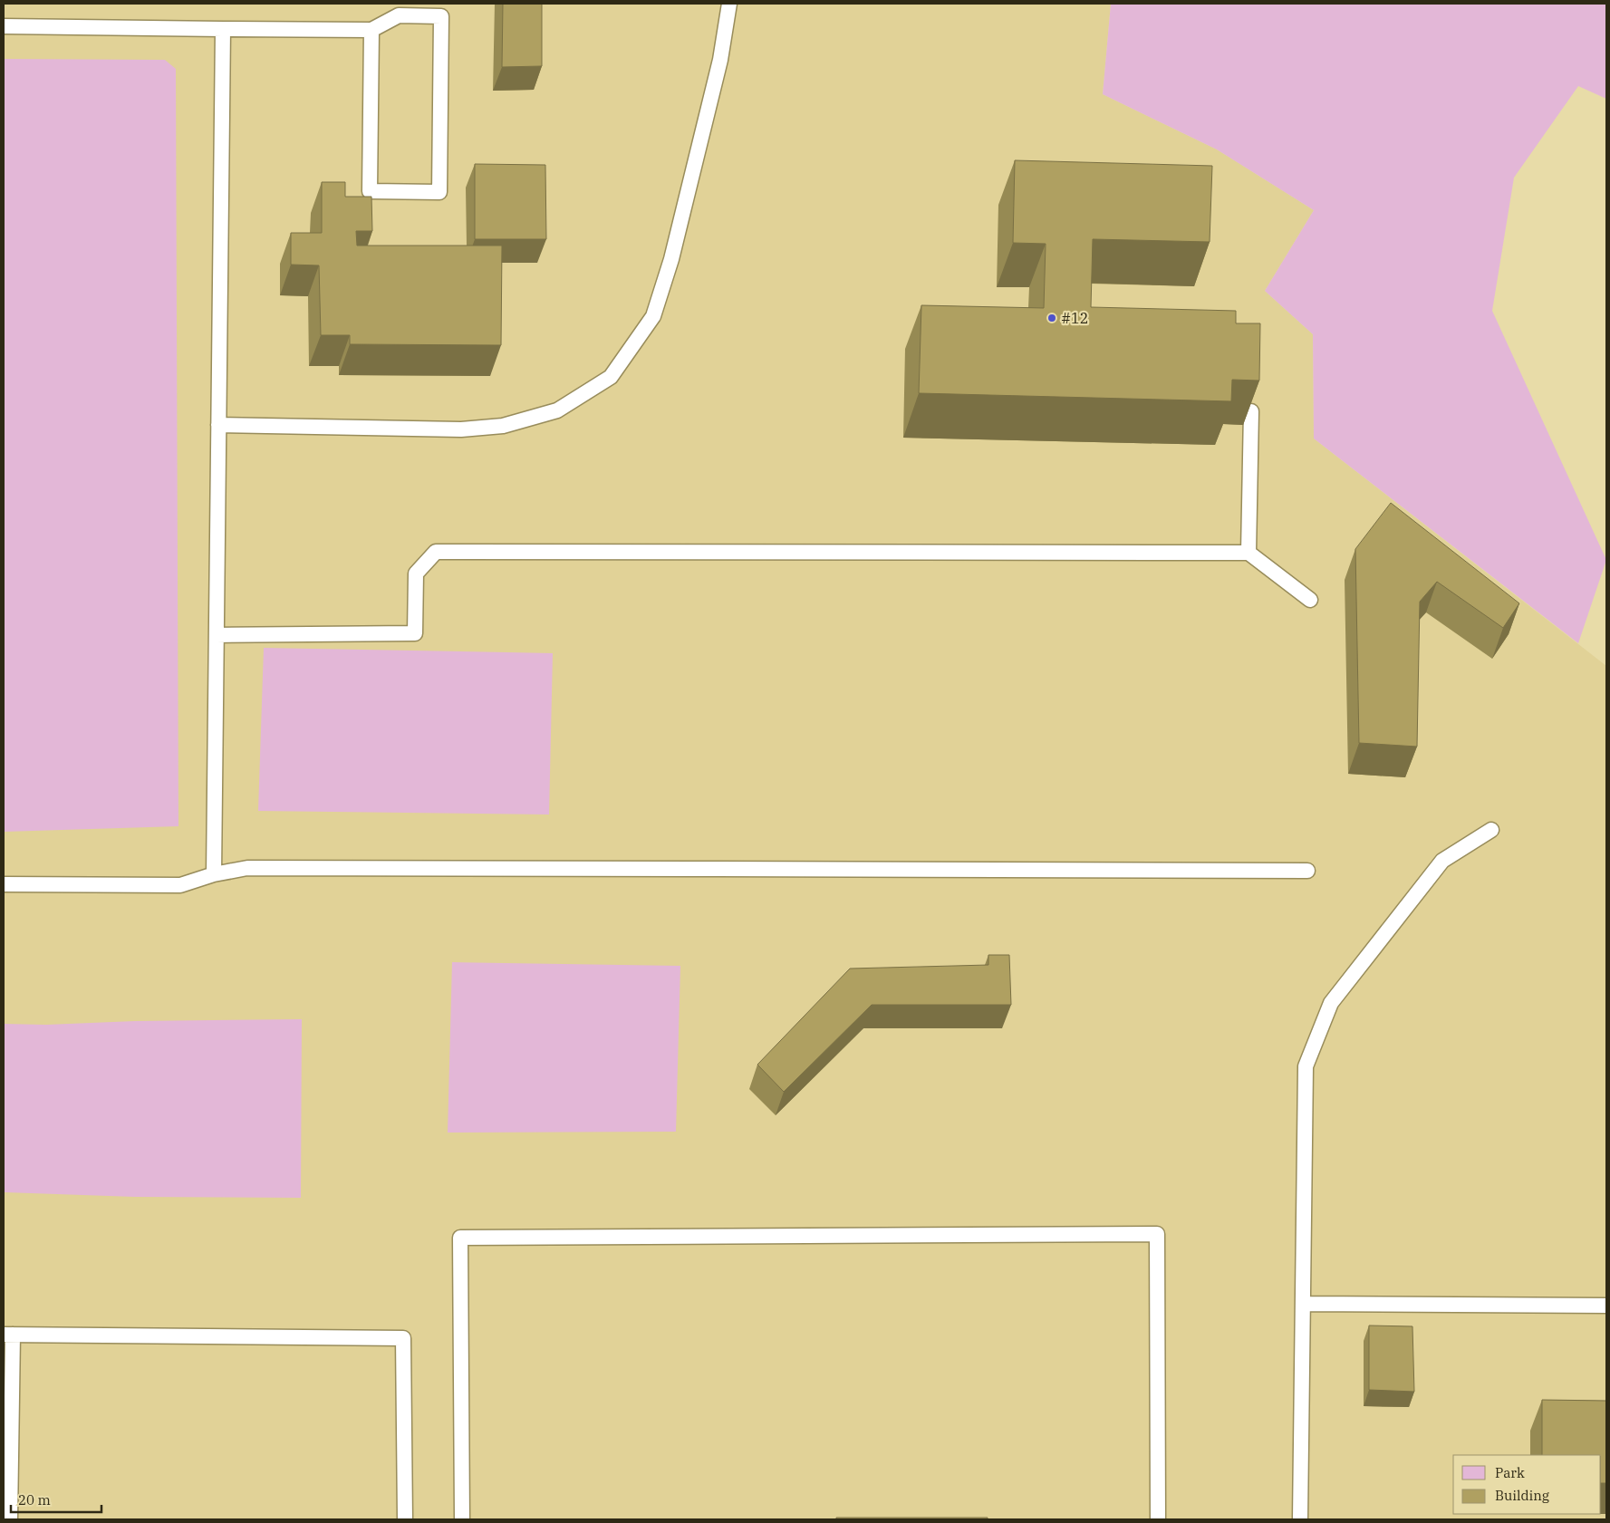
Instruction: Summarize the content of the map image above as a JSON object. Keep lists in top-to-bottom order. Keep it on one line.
{"places":["#12"],"legend":["Park","Building"],"scale_bar":"20 m"}
